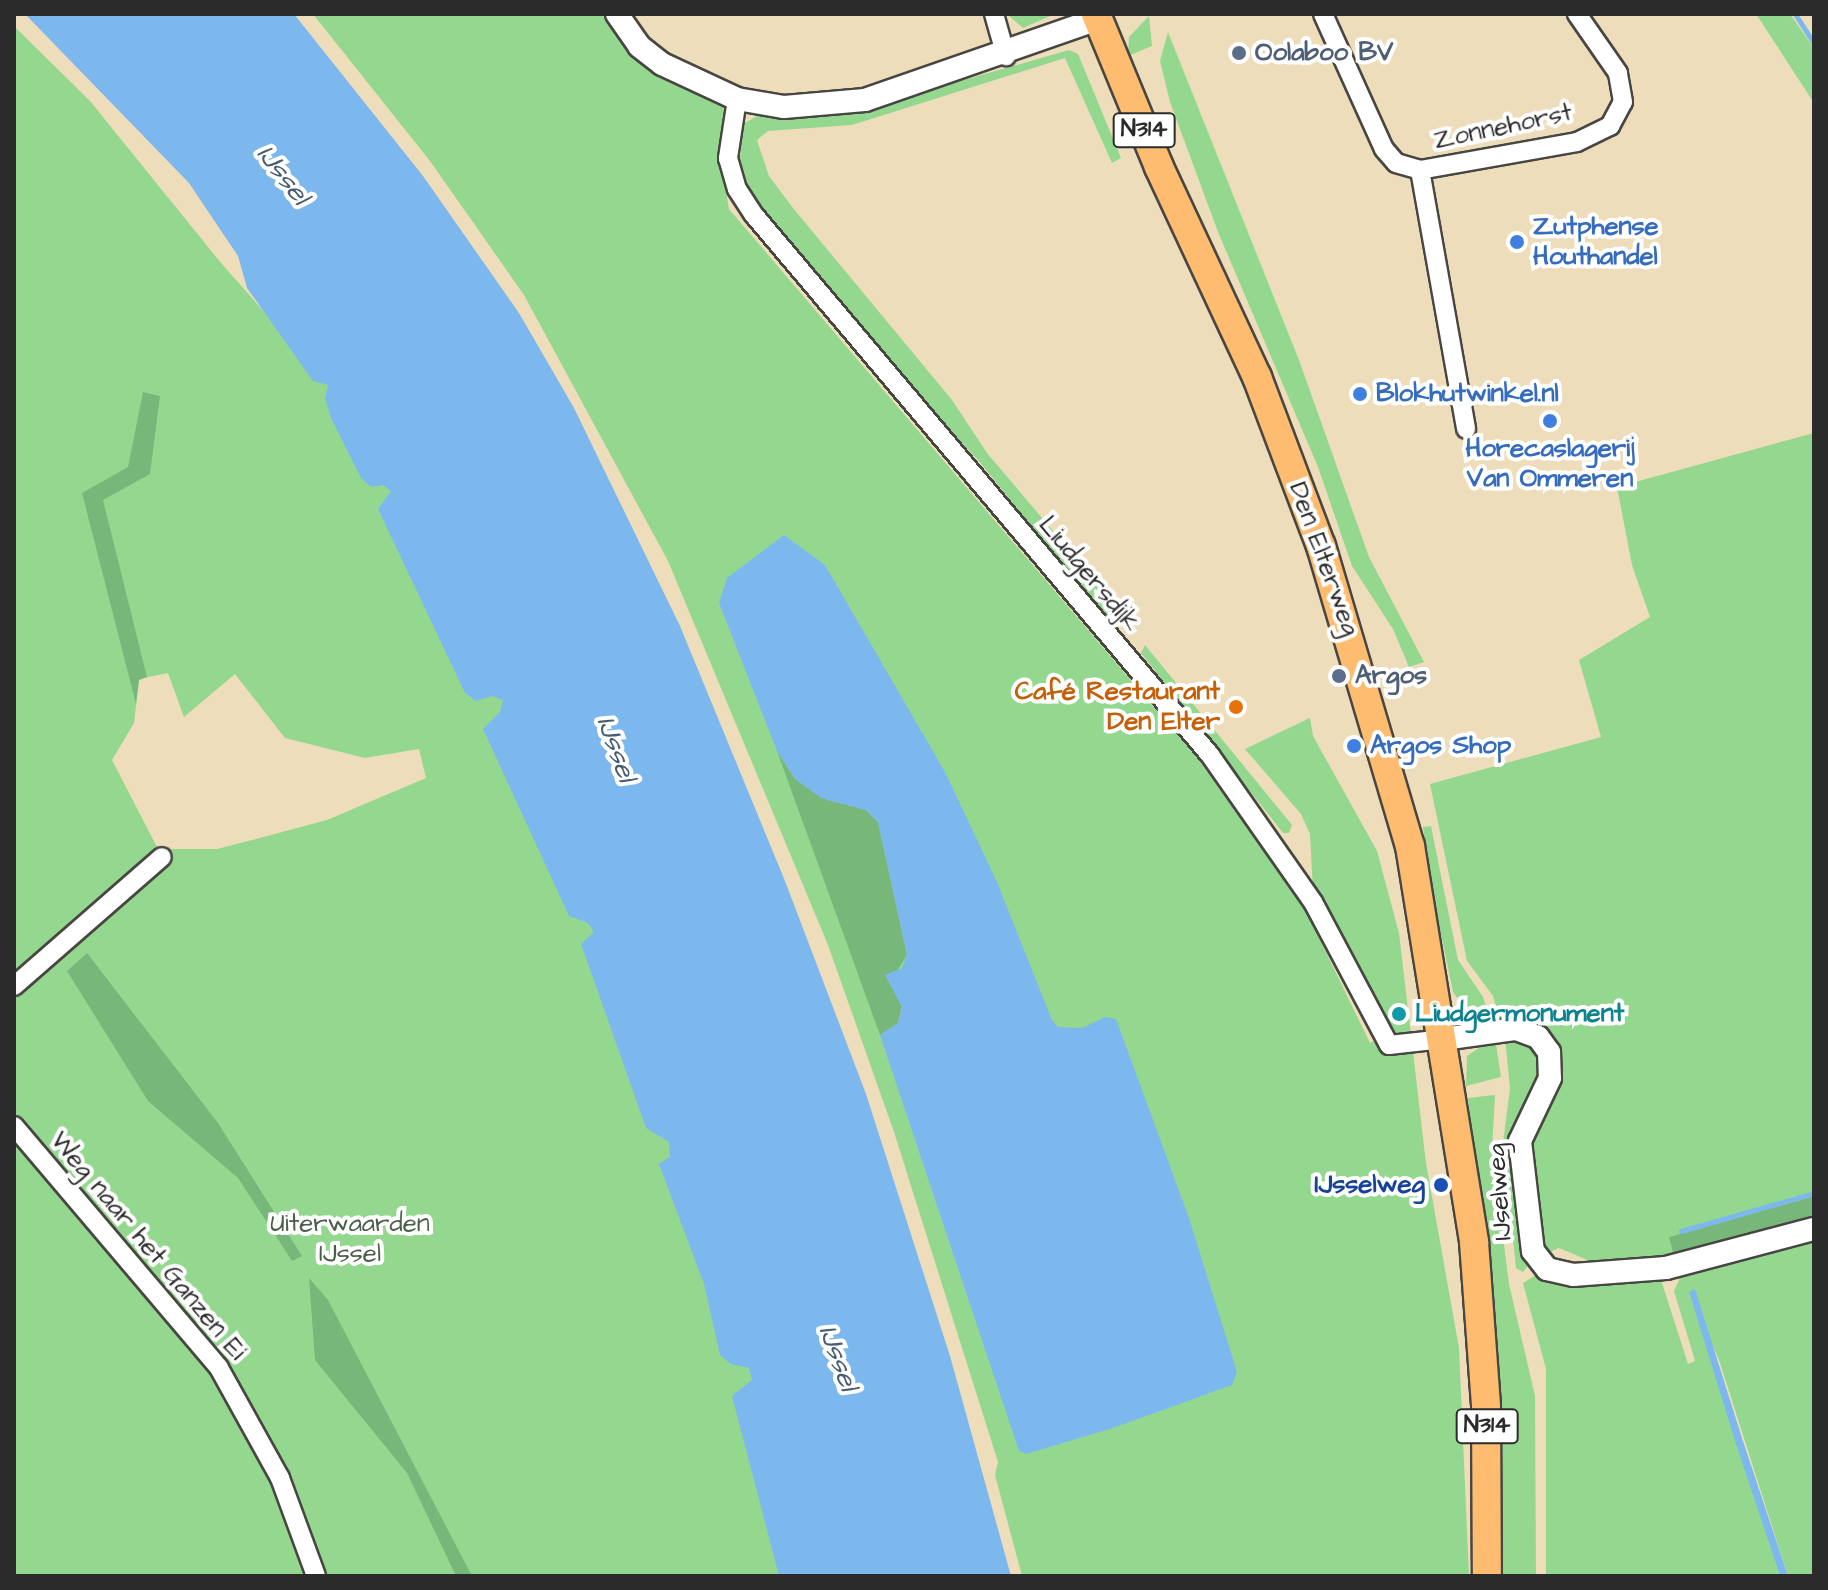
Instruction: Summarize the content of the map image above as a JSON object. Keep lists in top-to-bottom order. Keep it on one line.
{"streets":{"main road":["N314","Den Elterweg"],"street":["Zonnehorst","Liudgersdijk","IJselweg","Weg naar het Ganzen Ei"]},"crossings":[["Den Elterweg","Liudgersdijk"],["Den Elterweg","IJselweg"],["Liudgersdijk","IJselweg"]],"water":["IJssel"],"parks":["Uiterwaarden IJssel"],"places":["Oolaboo BV","Zutphense Houthandel","Blokhutwinkel.nl","Horecaslagerij Van Ommeren","Argos","Café Restaurant Den Elter","Argos Shop","Liudgermonument","IJsselweg"]}
